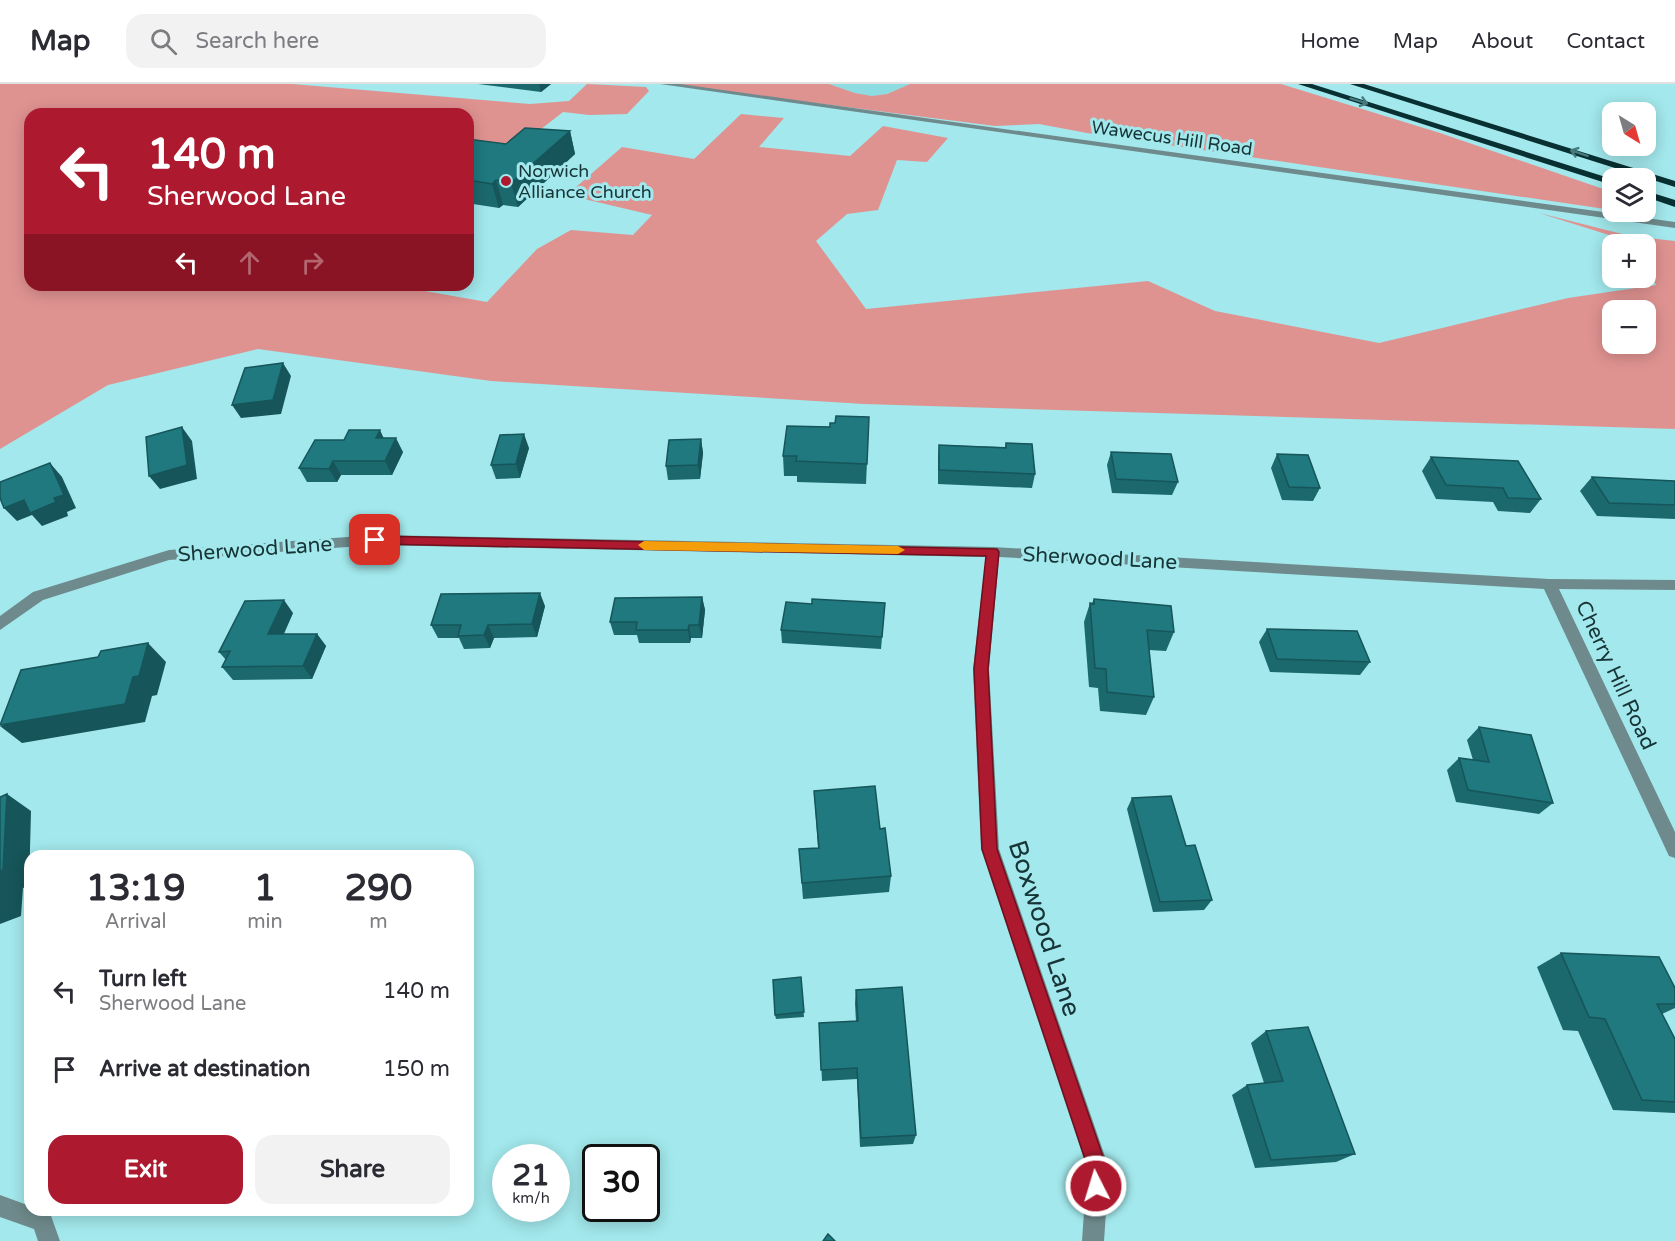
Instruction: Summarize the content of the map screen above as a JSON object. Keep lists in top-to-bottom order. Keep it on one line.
{"streets":{"street":["Wawecus Hill Road","Sherwood Lane","Cherry Hill Road","Boxwood Lane"]},"crossings":[["Sherwood Lane","Cherry Hill Road"],["Sherwood Lane","Boxwood Lane"]],"places":["Norwich Alliance Church"],"north":"bottom right","page":{"header":"Map","search":"Search here","nav":["Home","Map","About","Contact"],"map_buttons":["+","−"],"turn":["140 m","Sherwood Lane"],"eta":["13:19","Arrival","1","min","290","m"],"list":[{"name":"Turn left","note":"Sherwood Lane","value":"140 m"},{"name":"Arrive at destination","value":"150 m"}],"buttons":["Exit","Share"],"speed":"21 km/h","limit":"30"}}
